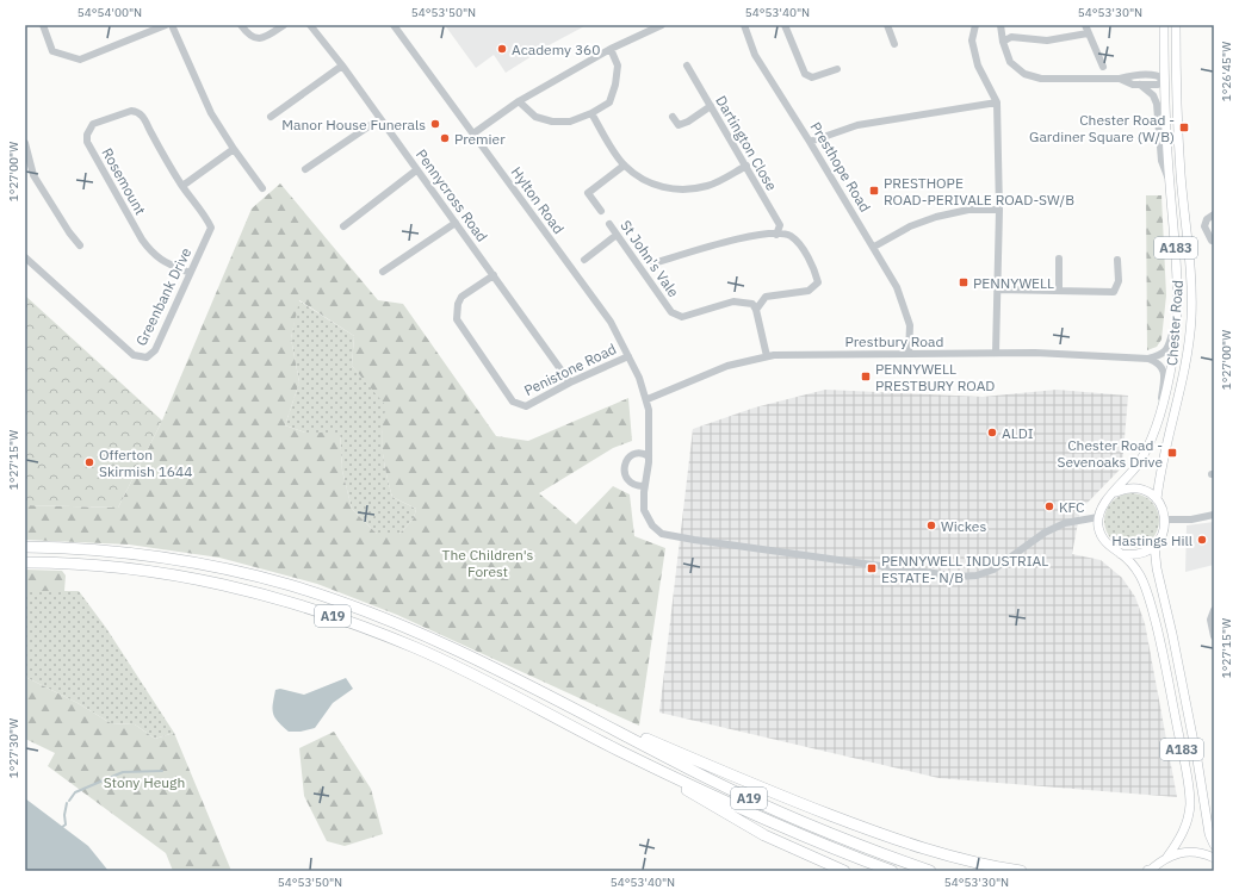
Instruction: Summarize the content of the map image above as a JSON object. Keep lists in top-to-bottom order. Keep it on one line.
{"streets":{"highway":["A19"],"main road":["A183","Chester Road"],"street":["Dartington Close","Presthope Road","Rosemount","Pennycross Road","Hylton Road","St John's Vale","Greenbank Drive","Prestbury Road","Penistone Road"]},"crossings":[["Presthope Road","Prestbury Road"],["Rosemount","Greenbank Drive"],["Pennycross Road","Penistone Road"],["Hylton Road","Prestbury Road"],["Hylton Road","Penistone Road"],["A183","Chester Road"]],"parks":["The Children's Forest","Stony Heugh"],"places":{"other":["Academy 360","Manor House Funerals","Premier","ALDI","Offerton Skirmish 1644","KFC","Wickes","Hastings Hill"],"transit":["Chester Road - Gardiner Square (W/B)","PRESTHOPE ROAD-PERIVALE ROAD-SW/B","PENNYWELL","PENNYWELL PRESTBURY ROAD","Chester Road - Sevenoaks Drive","PENNYWELL INDUSTRIAL ESTATE- N/B"]},"coordinates":["54°54'00\"N","54°53'50\"N","54°53'40\"N","54°53'30\"N","1°26'45\"W","1°27'00\"W","1°27'15\"W","1°27'30\"W"]}
